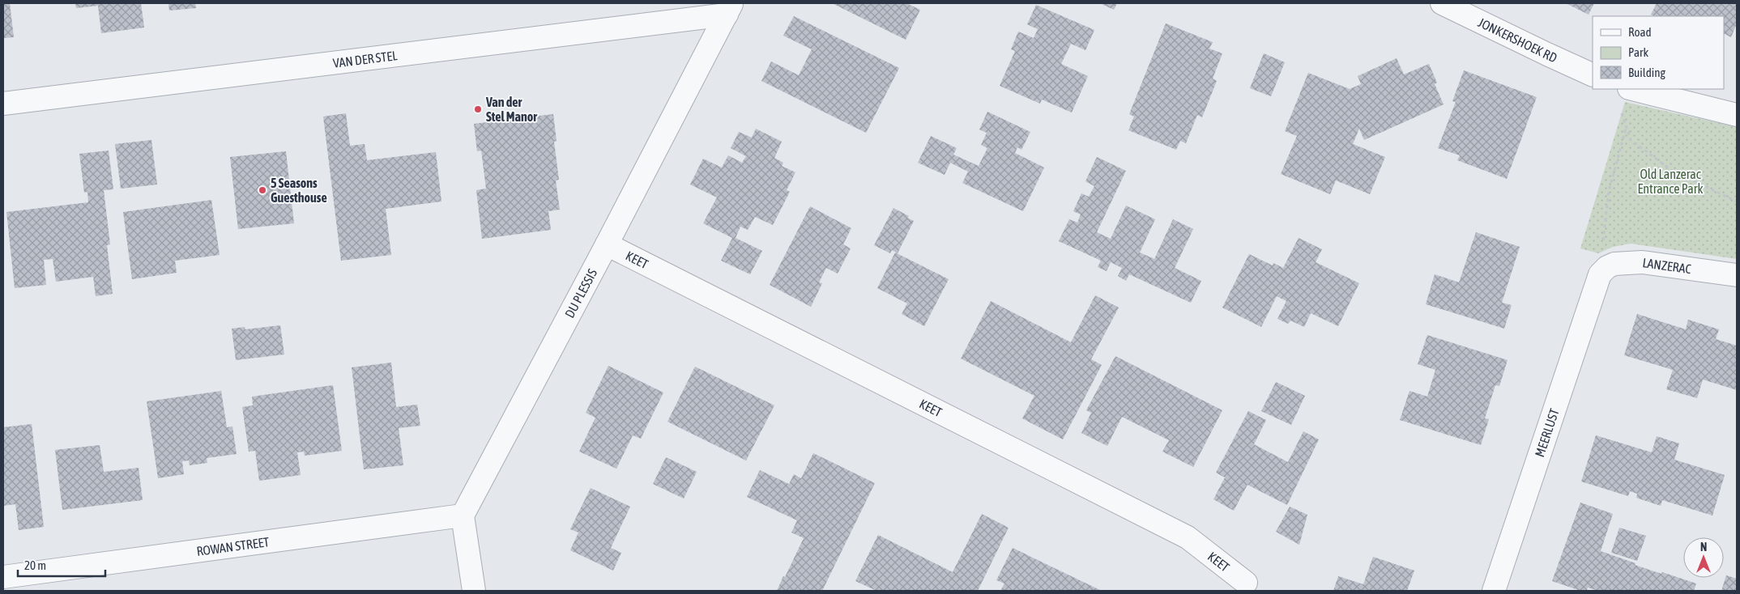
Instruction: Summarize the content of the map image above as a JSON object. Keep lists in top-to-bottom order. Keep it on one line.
{"streets":{"street":["JONKERSHOEK RD","VAN DER STEL","KEET","LANZERAC","DU PLESSIS","MEERLUST","ROWAN STREET"]},"crossings":[["VAN DER STEL","DU PLESSIS"],["KEET","DU PLESSIS"],["LANZERAC","MEERLUST"],["DU PLESSIS","ROWAN STREET"]],"parks":["Old Lanzerac Entrance Park"],"places":["Van der Stel Manor","5 Seasons Guesthouse"],"legend":["Road","Park","Building"],"scale_bar":"20 m","north":"top"}
